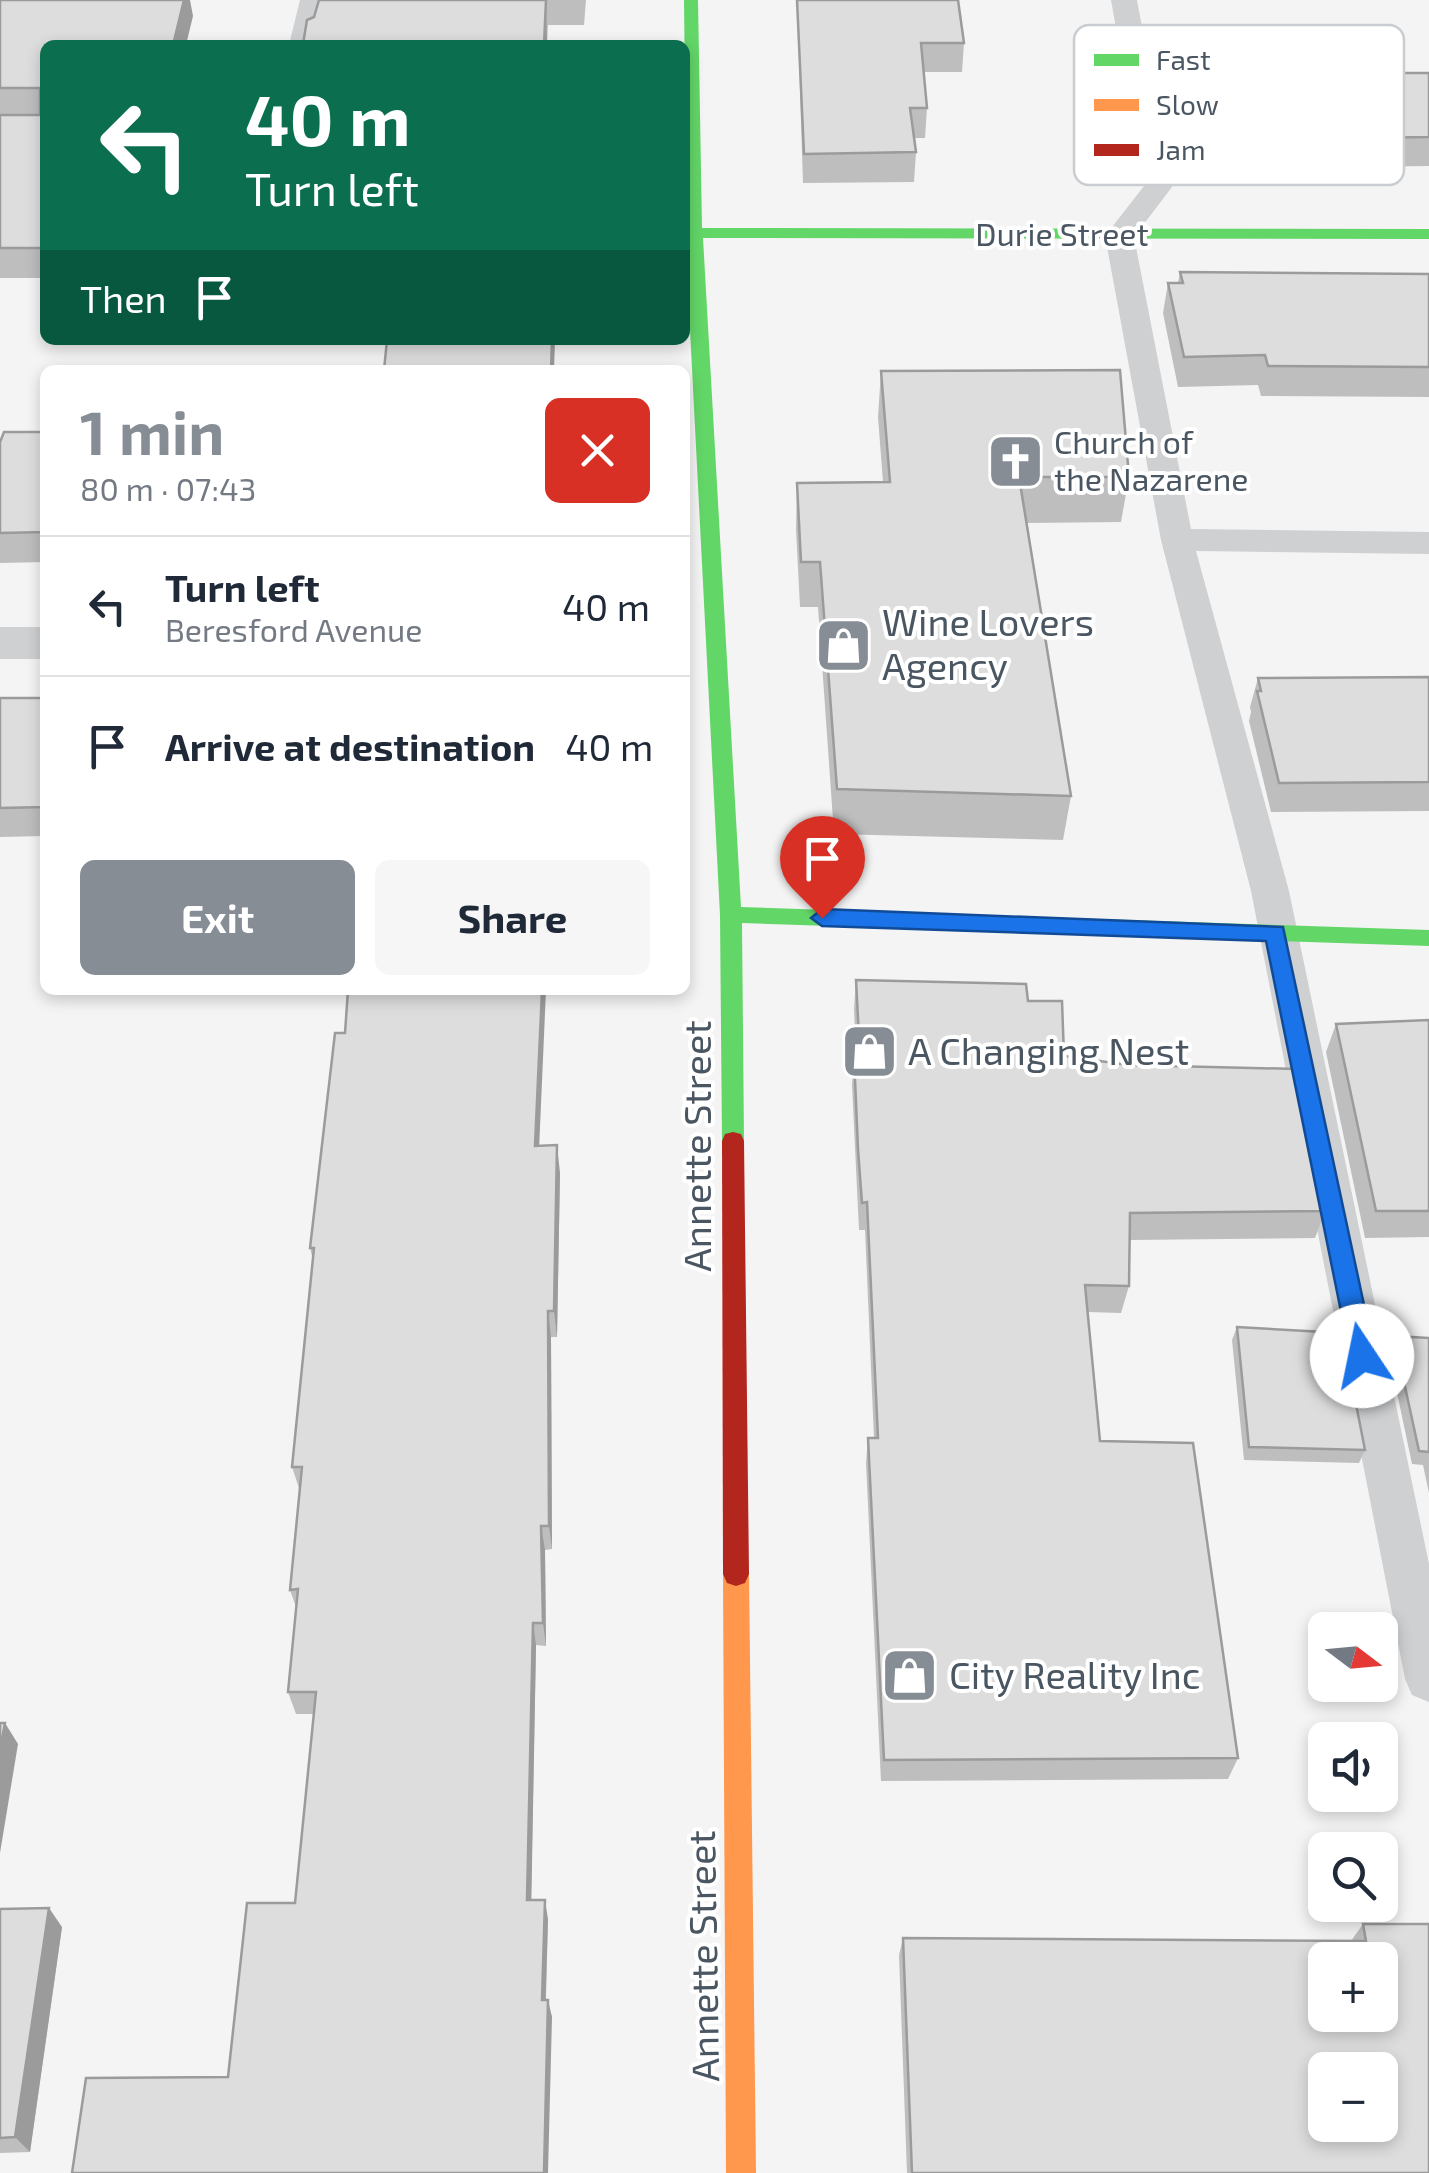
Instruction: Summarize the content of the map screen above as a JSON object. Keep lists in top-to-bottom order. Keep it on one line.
{"streets":{"street":["Durie Street","Annette Street"]},"crossings":[["Durie Street","Annette Street"]],"places":{"church":["Church of the Nazarene"],"shop":["Wine Lovers Agency","A Changing Nest","City Reality Inc"]},"legend":["Fast","Slow","Jam"],"north":"right","page":{"turn":["40 m","Turn left"],"then":"Then","heading":["1 min","80 m · 07:43"],"list":[{"name":"Turn left","note":"Beresford Avenue","value":"40 m"},{"name":"Arrive at destination","value":"40 m"}],"buttons":["Exit","Share"],"map_buttons":["+","−"]}}
